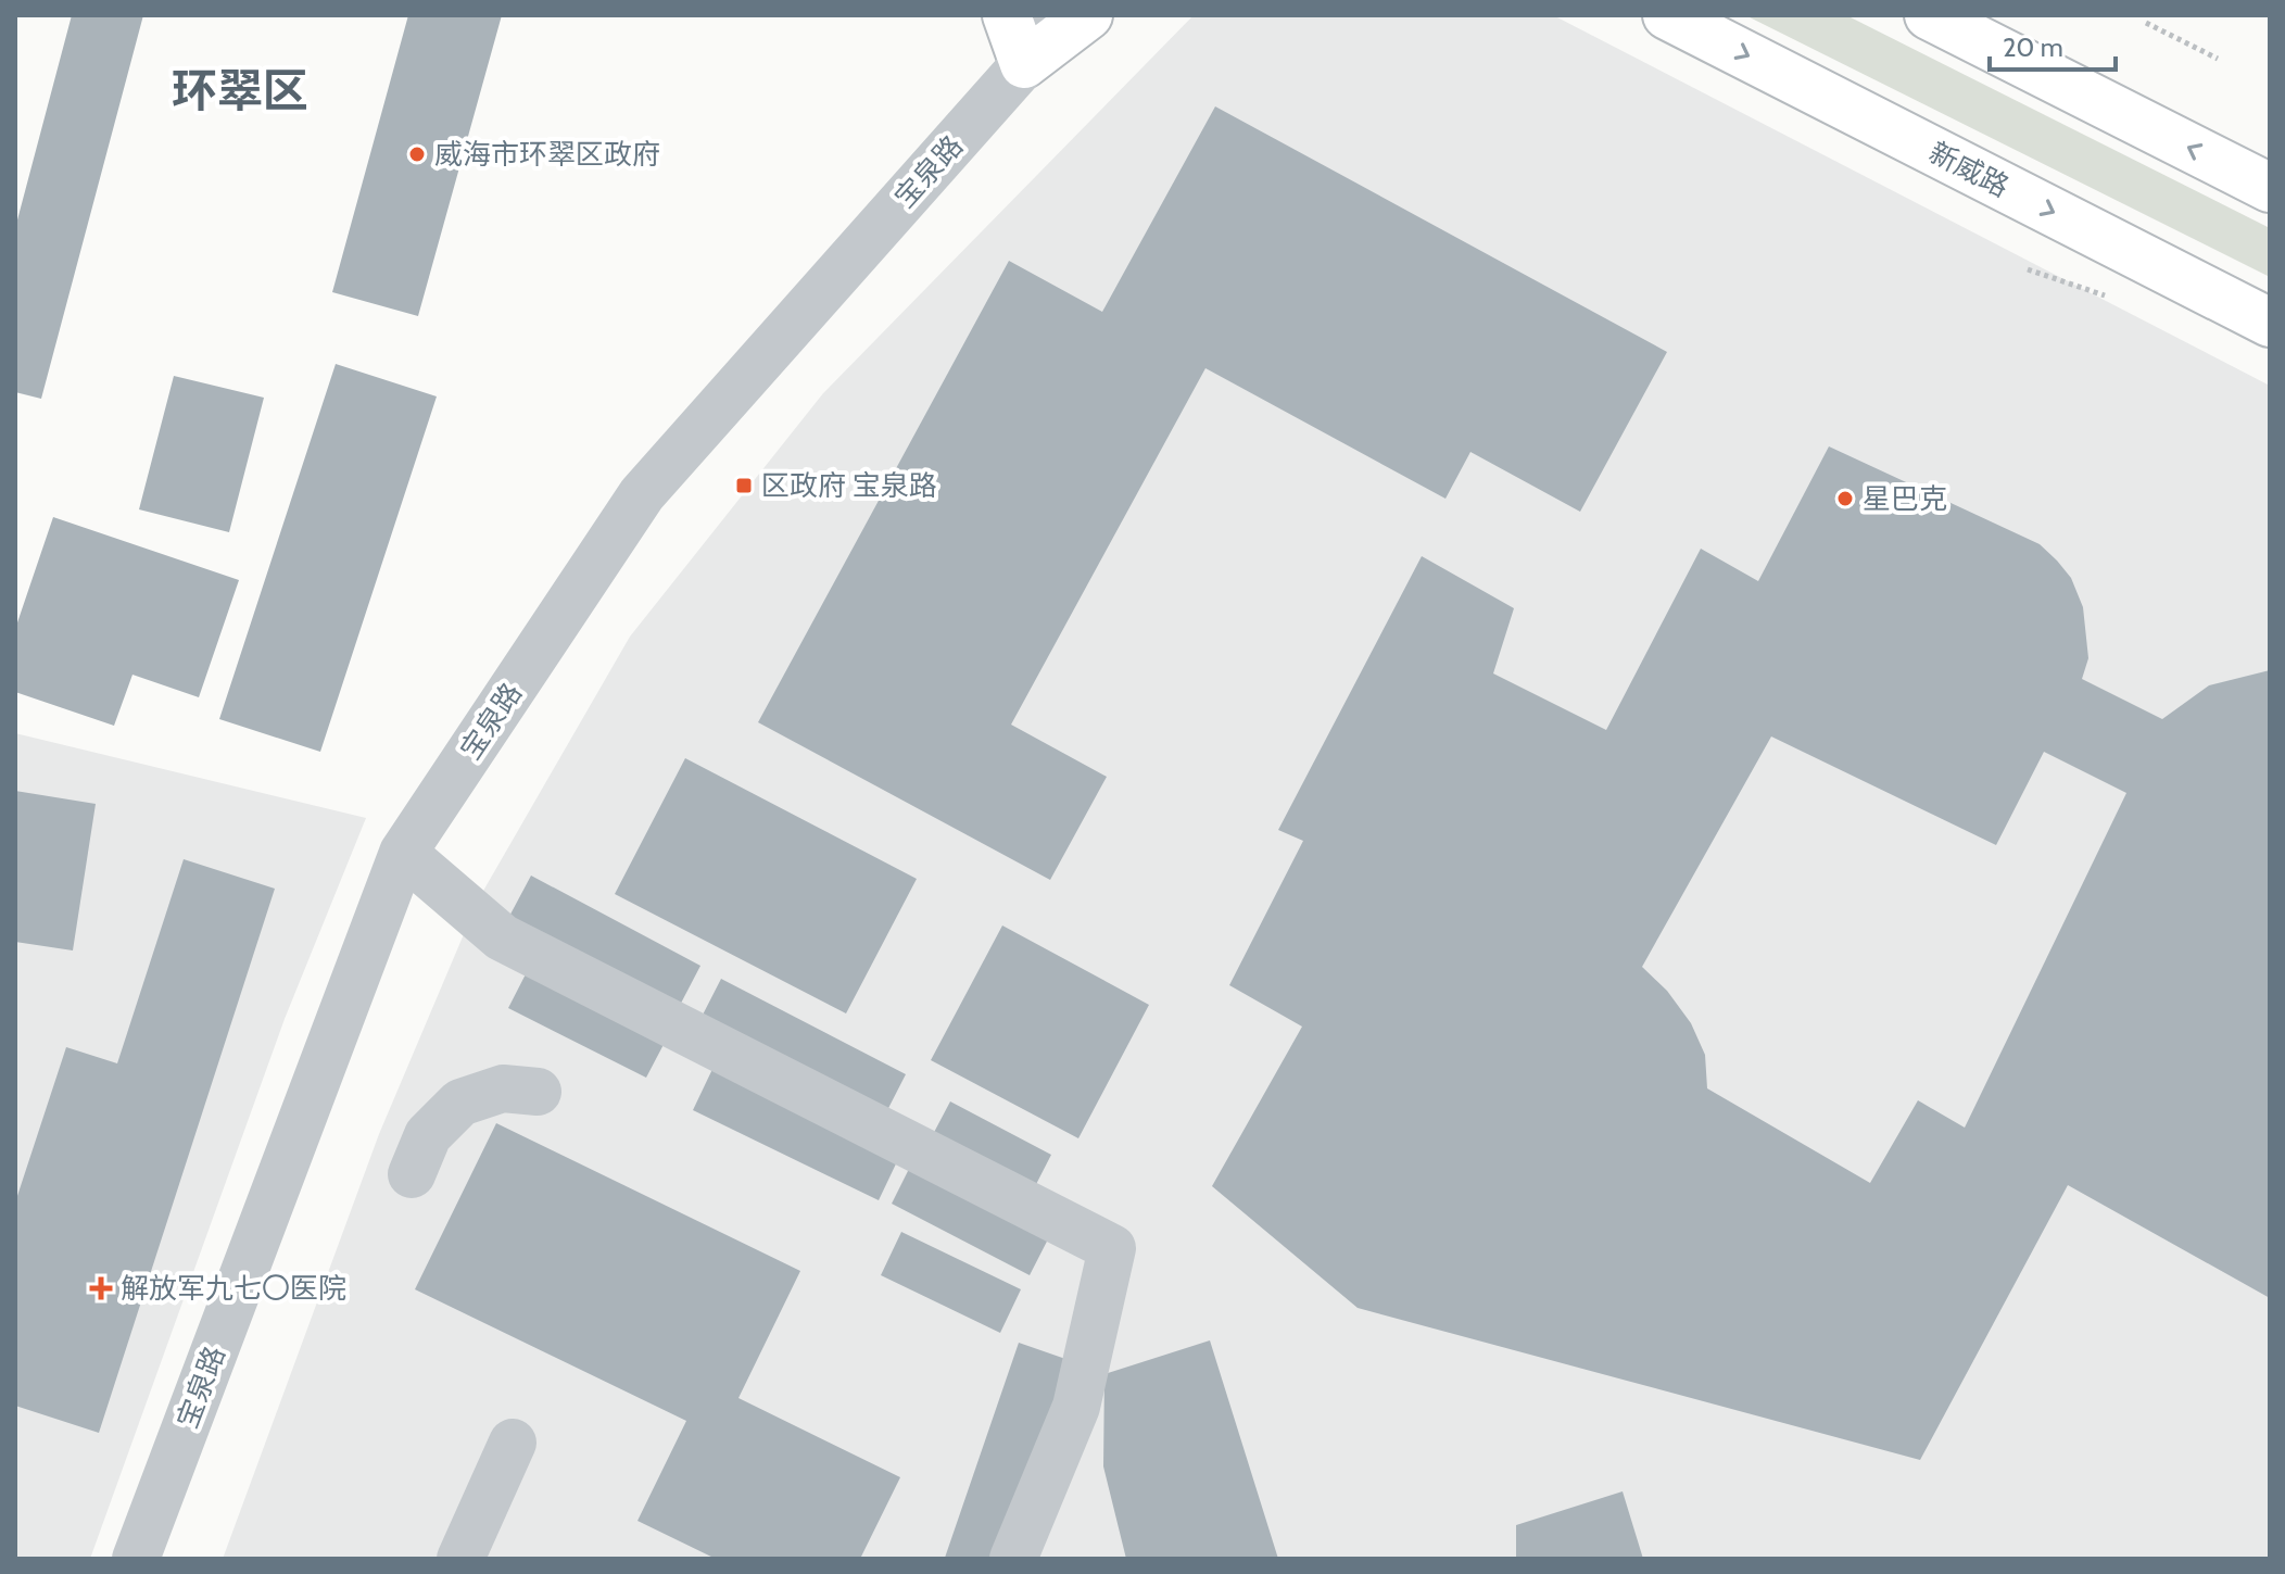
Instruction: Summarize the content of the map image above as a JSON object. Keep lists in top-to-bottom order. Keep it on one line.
{"streets":{"main road":["新威路"],"street":["宝泉路"]},"districts":["环翠区"],"places":{"other":["威海市环翠区政府","星巴克"],"transit":["区政府 宝泉路"],"health":["解放军九七〇医院"]},"scale_bar":"20 m"}
